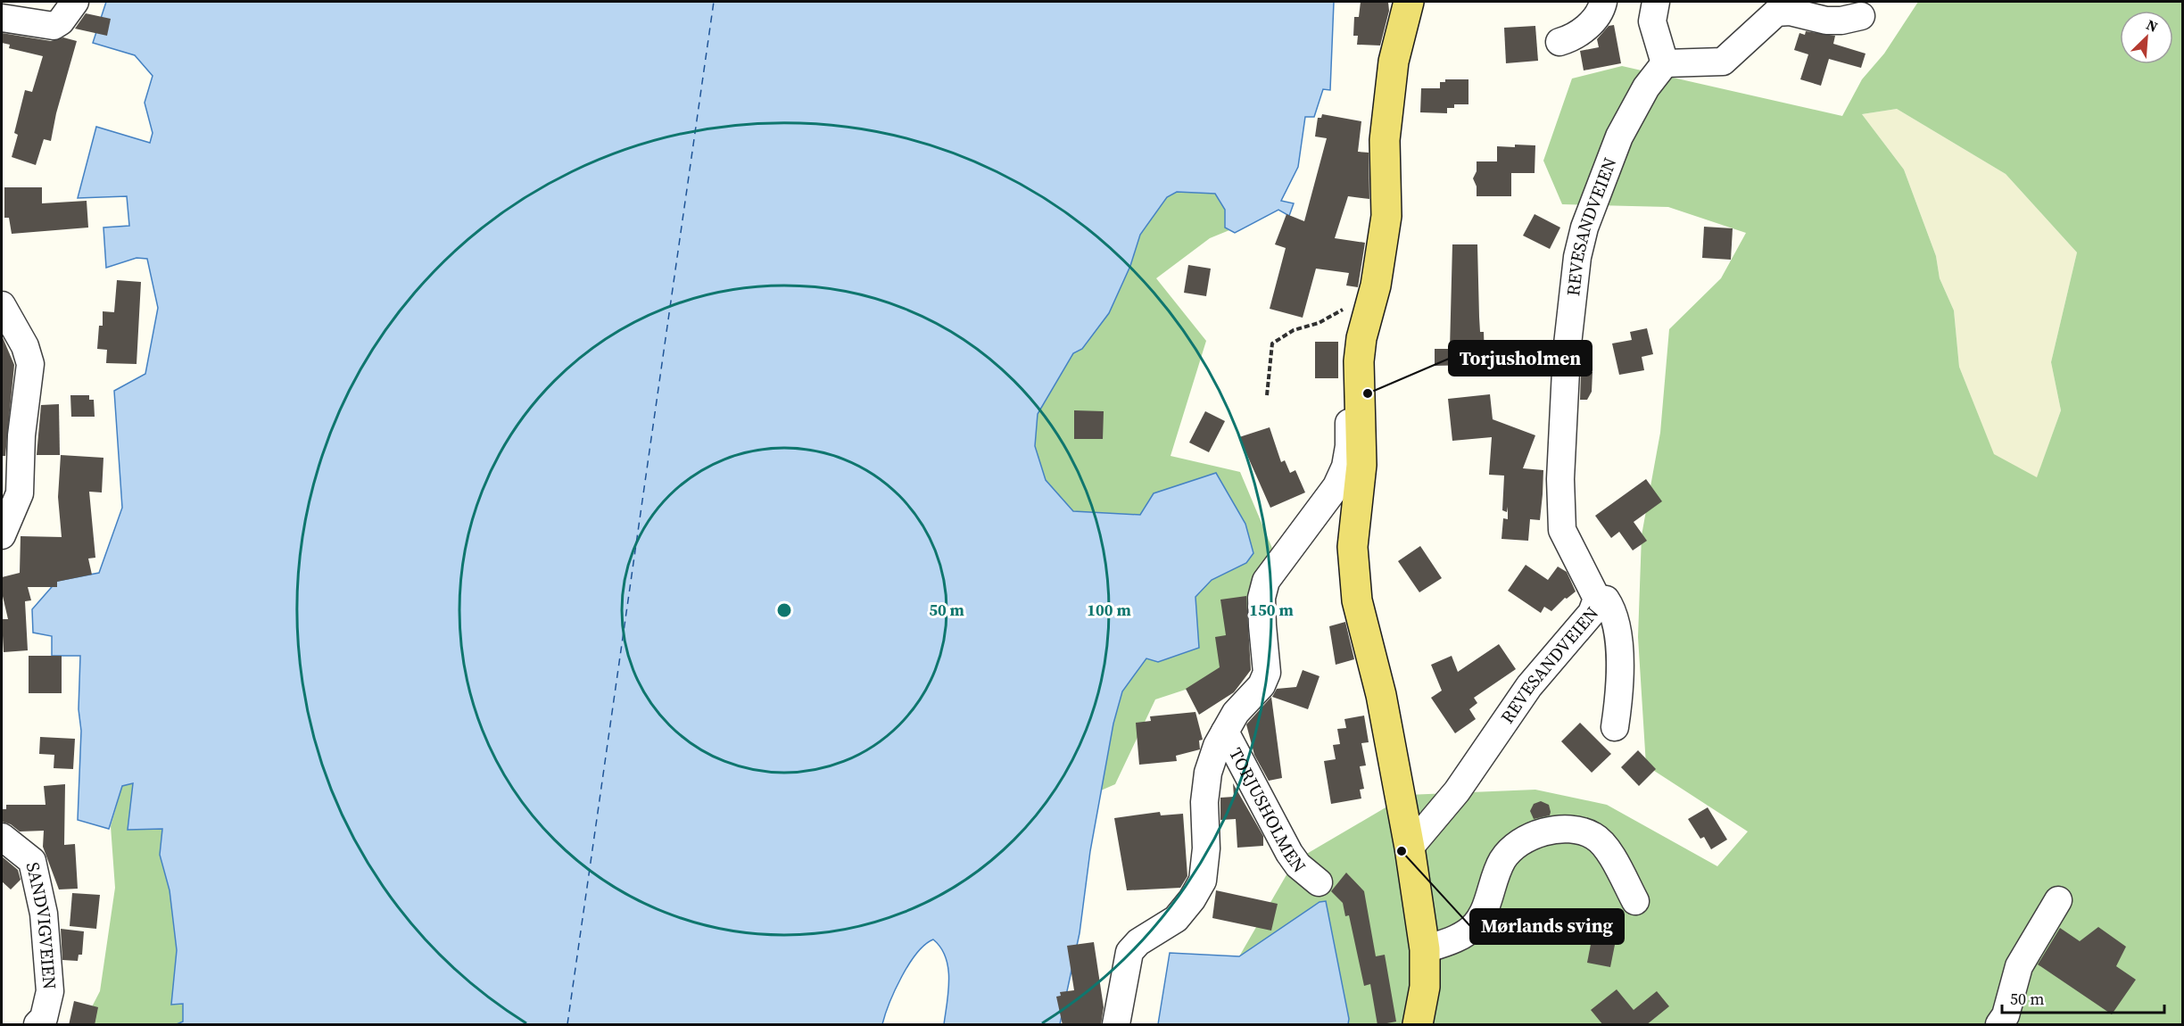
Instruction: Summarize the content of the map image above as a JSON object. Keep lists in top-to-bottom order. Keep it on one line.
{"streets":{"street":["REVESANDVEIEN","TORJUSHOLMEN","SANDVIGVEIEN"]},"places":["Torjusholmen","Mørlands sving"],"scale_bar":"50 m","north":"top right","rings":["50 m","100 m","150 m"]}
